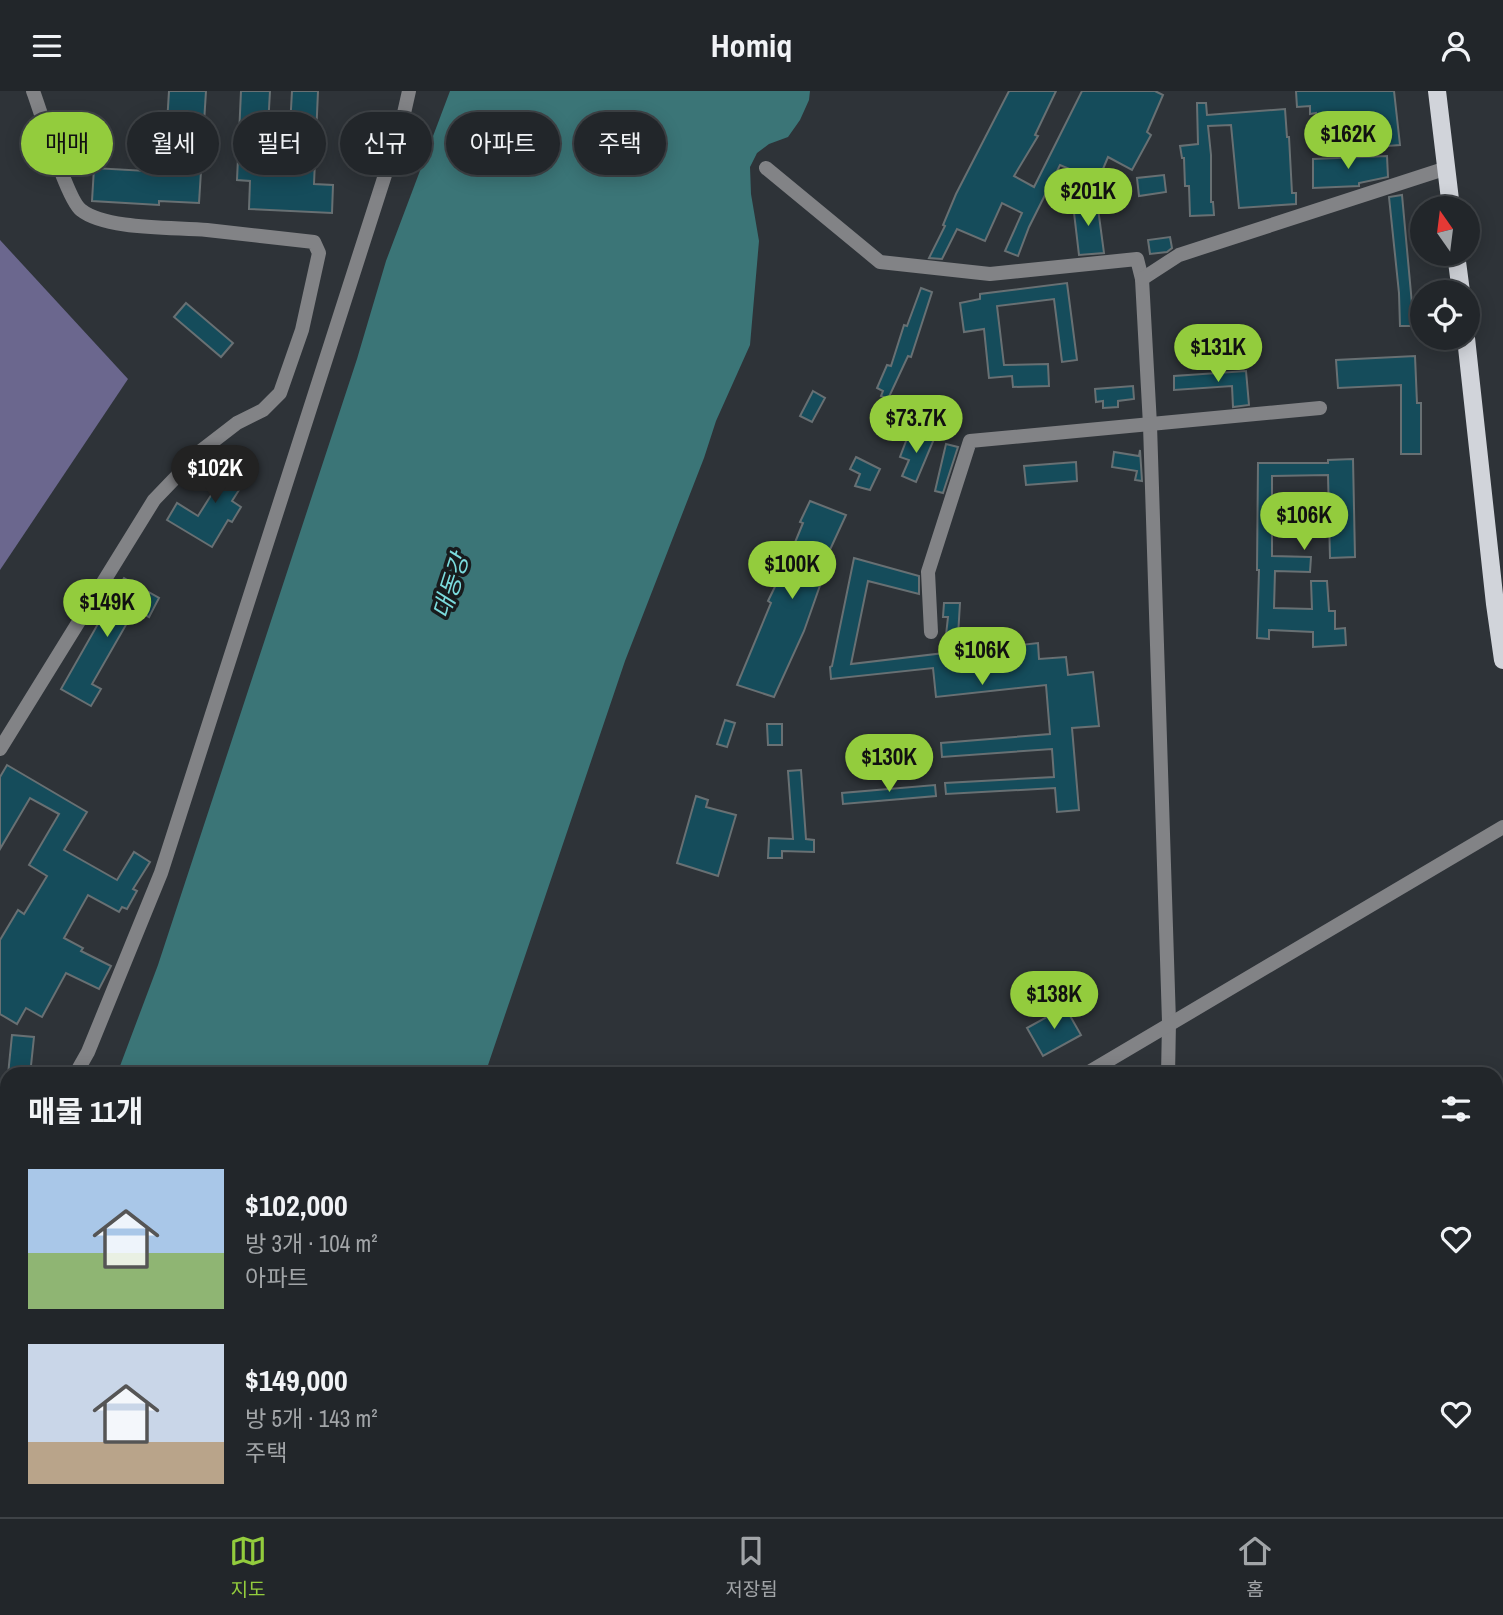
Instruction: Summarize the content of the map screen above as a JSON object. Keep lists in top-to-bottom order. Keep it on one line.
{"water":["대동강"],"north":"top","page":{"header":"Homiq","price":["$162K","$201K","$131K","$73.7K","$102K","$106K","$100K","$149K","$106K","$130K","$138K"],"chip":["매매","월세","필터","신규","아파트","주택"],"heading":"매물 11개","list":[{"name":"$102,000","note":"방 3개 · 104 m² · 아파트"},{"name":"$149,000","note":"방 5개 · 143 m² · 주택"}],"tabs":["지도","저장됨","홈"]}}
